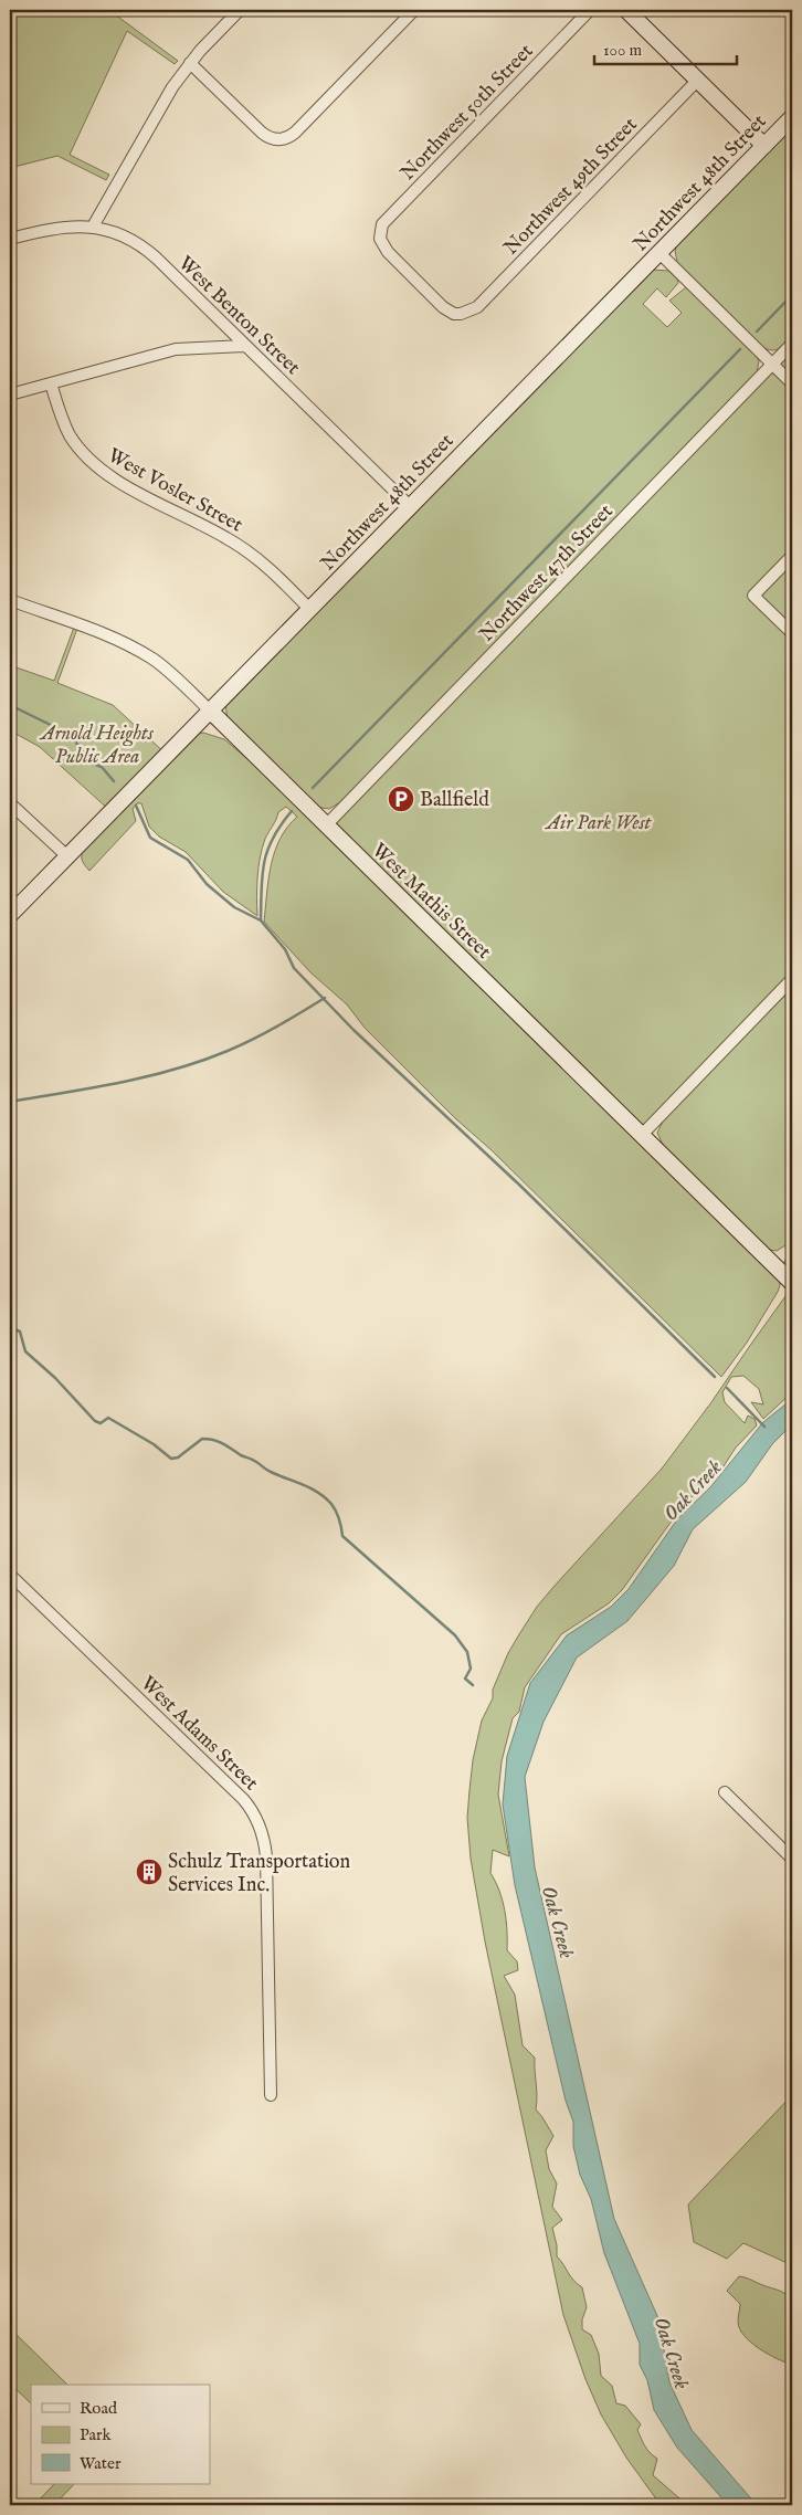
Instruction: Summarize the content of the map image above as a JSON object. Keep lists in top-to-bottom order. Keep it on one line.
{"streets":{"main road":["Northwest 48th Street","West Mathis Street"],"street":["Northwest 50th Street","Northwest 49th Street","West Benton Street","West Vosler Street","Northwest 47th Street","West Adams Street"]},"crossings":[["Northwest 50th Street","Northwest 49th Street"],["Northwest 48th Street","West Benton Street"],["Northwest 48th Street","West Vosler Street"],["Northwest 48th Street","West Mathis Street"],["Northwest 47th Street","West Mathis Street"]],"water":["Oak Creek"],"parks":["Arnold Heights Public Area","Air Park West"],"places":{"parking":["Ballfield"],"building":["Schulz Transportation Services Inc."]},"legend":["Road","Park","Water"],"scale_bar":"100 m"}
